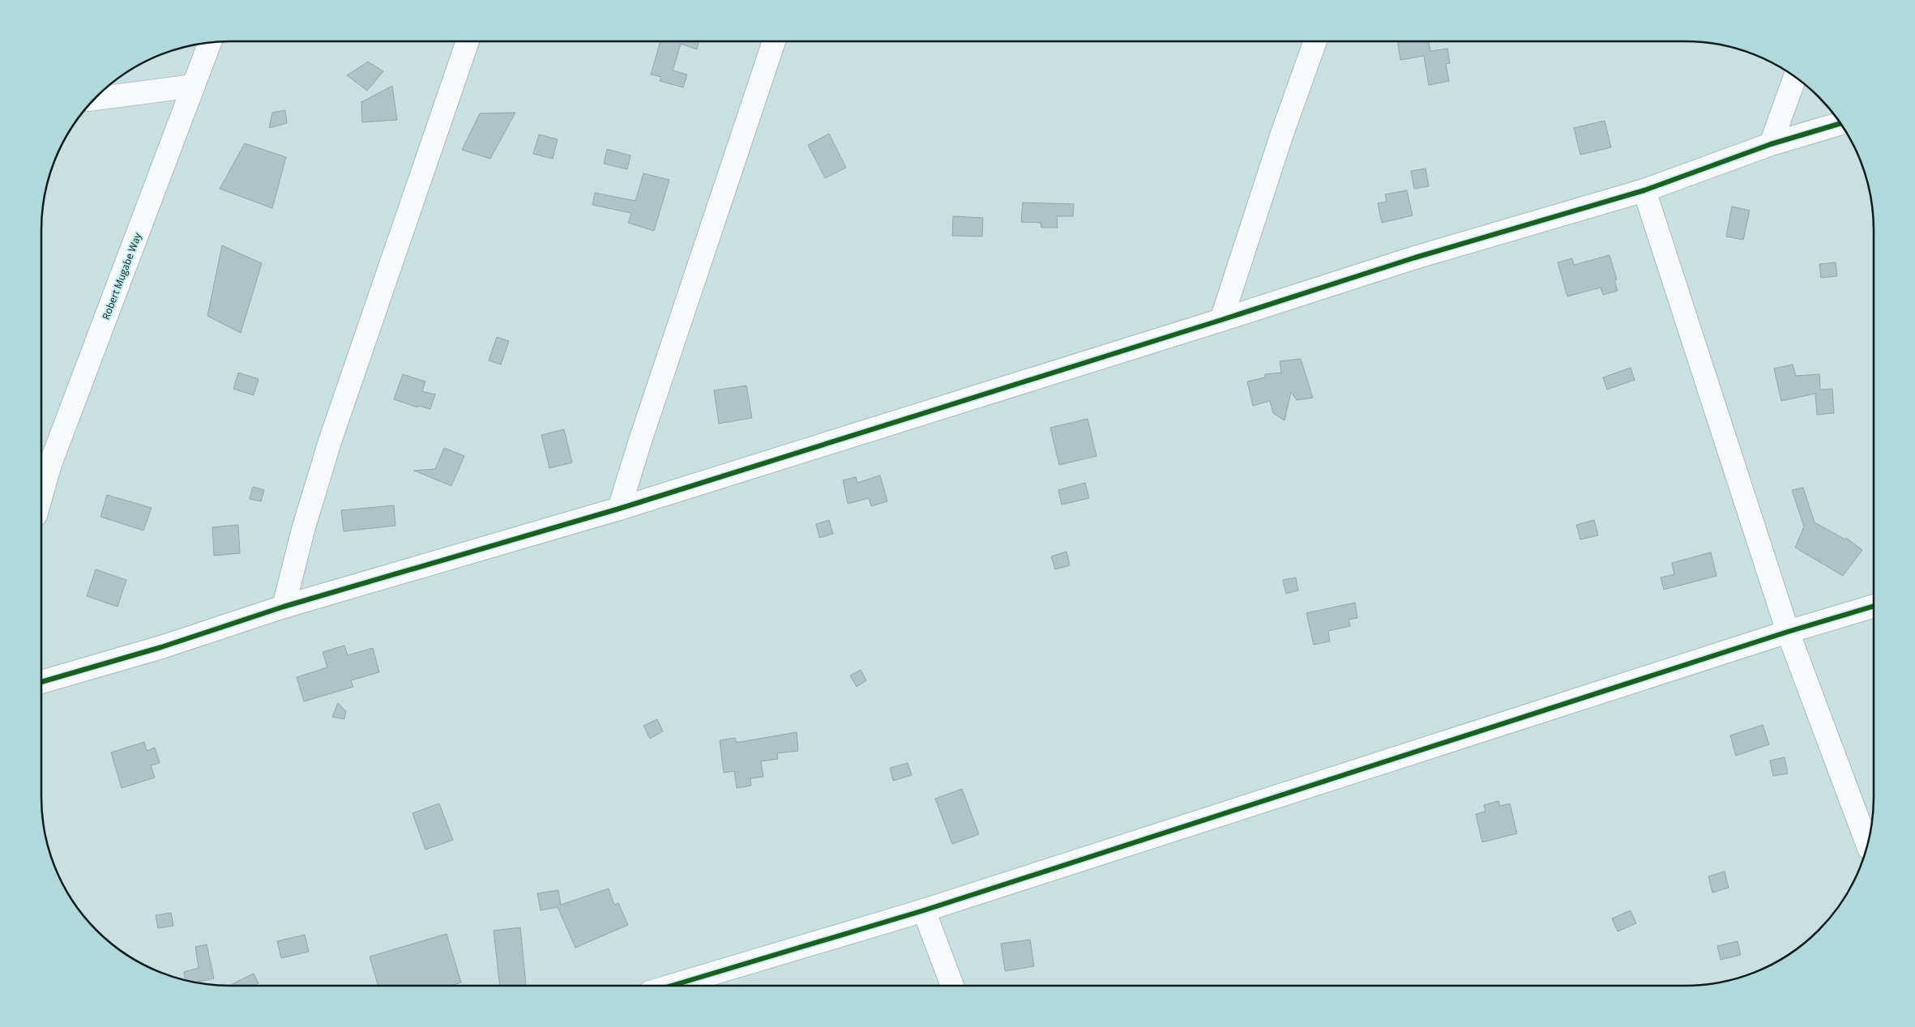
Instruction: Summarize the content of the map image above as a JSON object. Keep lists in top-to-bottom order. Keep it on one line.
{"streets":{"street":["Robert Mugabe Way"]}}
